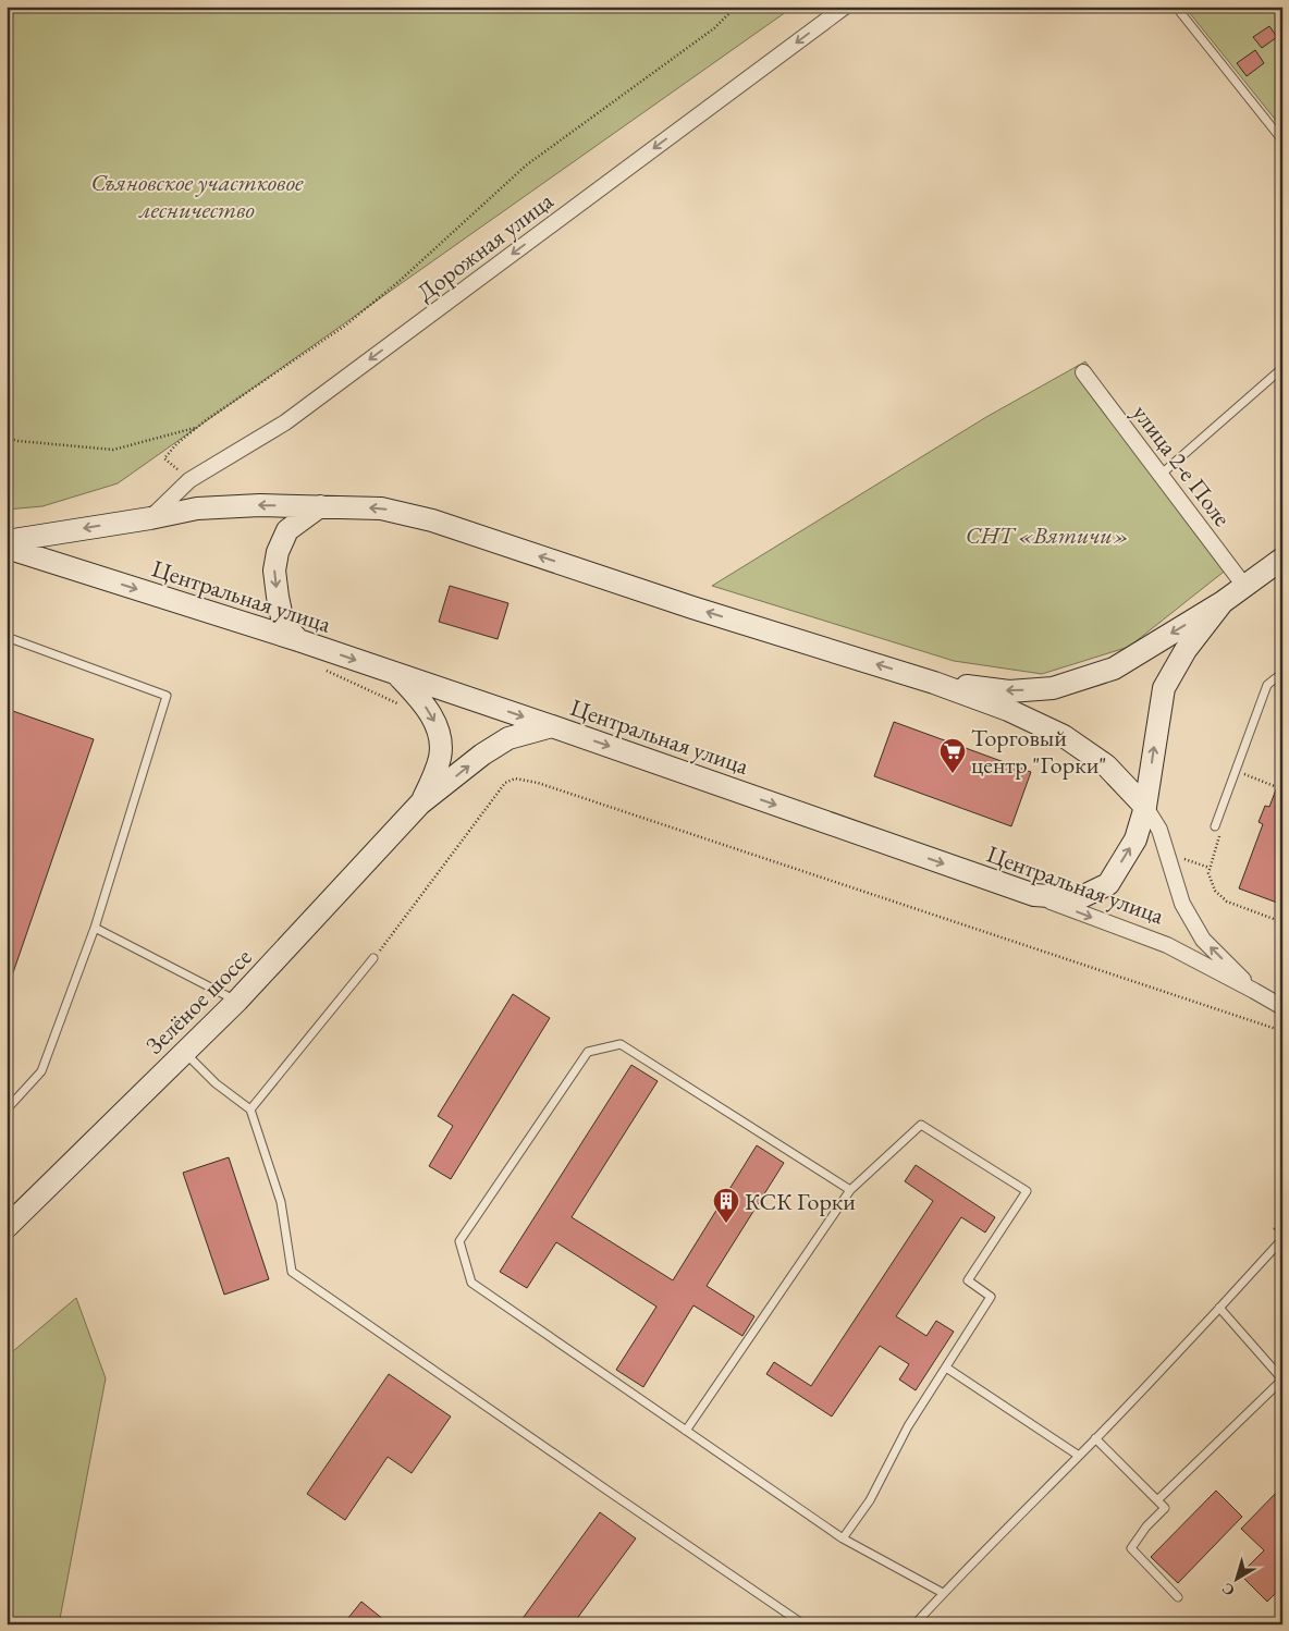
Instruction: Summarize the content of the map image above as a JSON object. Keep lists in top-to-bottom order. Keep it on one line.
{"streets":{"main road":["Центральная улица","Зелёное шоссе"],"street":["Дорожная улица","улица 2-е Поле"]},"one_way":["Дорожная улица"],"parks":["Съяновское участковое лесничество","СНТ «Вятичи»"],"places":{"supermarket":["Торговый центр \"Горки\""],"building":["КСК Горки"]},"north":"bottom left"}
